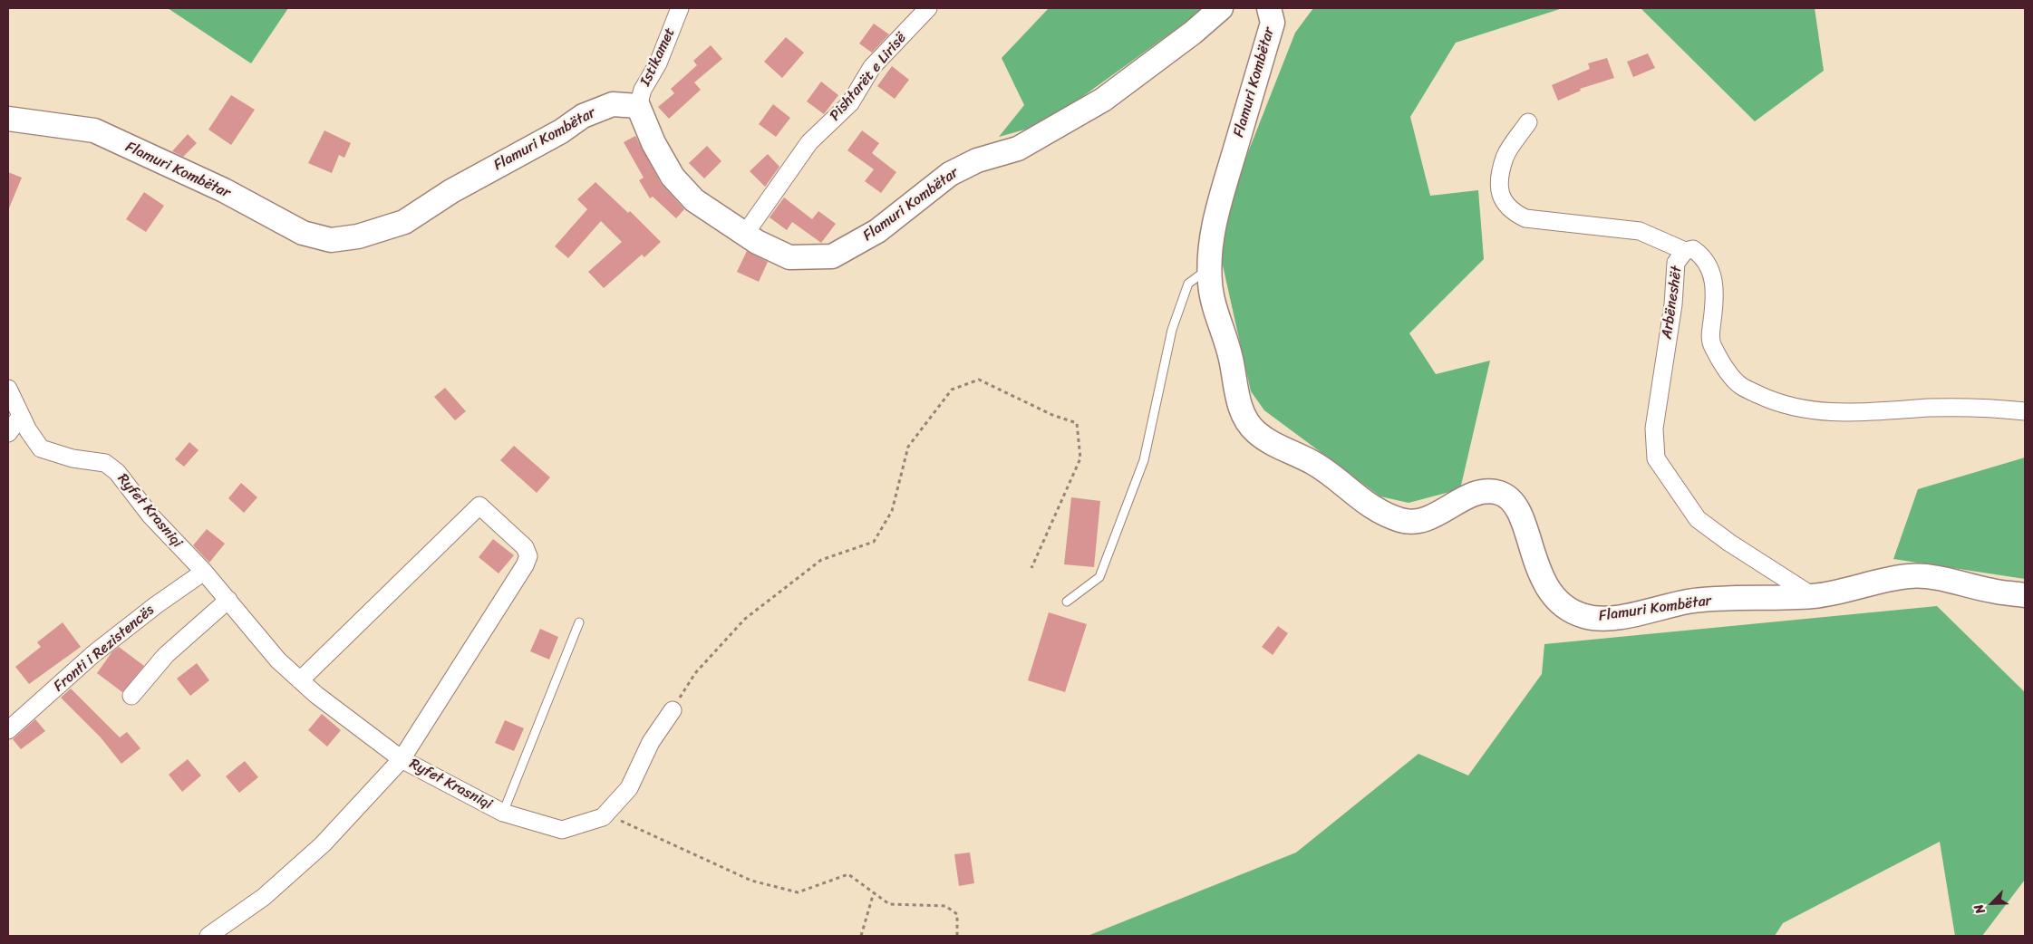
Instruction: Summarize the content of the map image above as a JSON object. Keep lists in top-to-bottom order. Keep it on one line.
{"streets":{"street":["Istikamet","Pishtarët e Lirisë","Flamuri Kombëtar","Arbëneshët","Ryfet Krasniqi","Fronti i Rezistencës"]},"crossings":[["Istikamet","Flamuri Kombëtar"],["Pishtarët e Lirisë","Flamuri Kombëtar"],["Flamuri Kombëtar","Arbëneshët"],["Ryfet Krasniqi","Fronti i Rezistencës"]],"north":"bottom left"}
